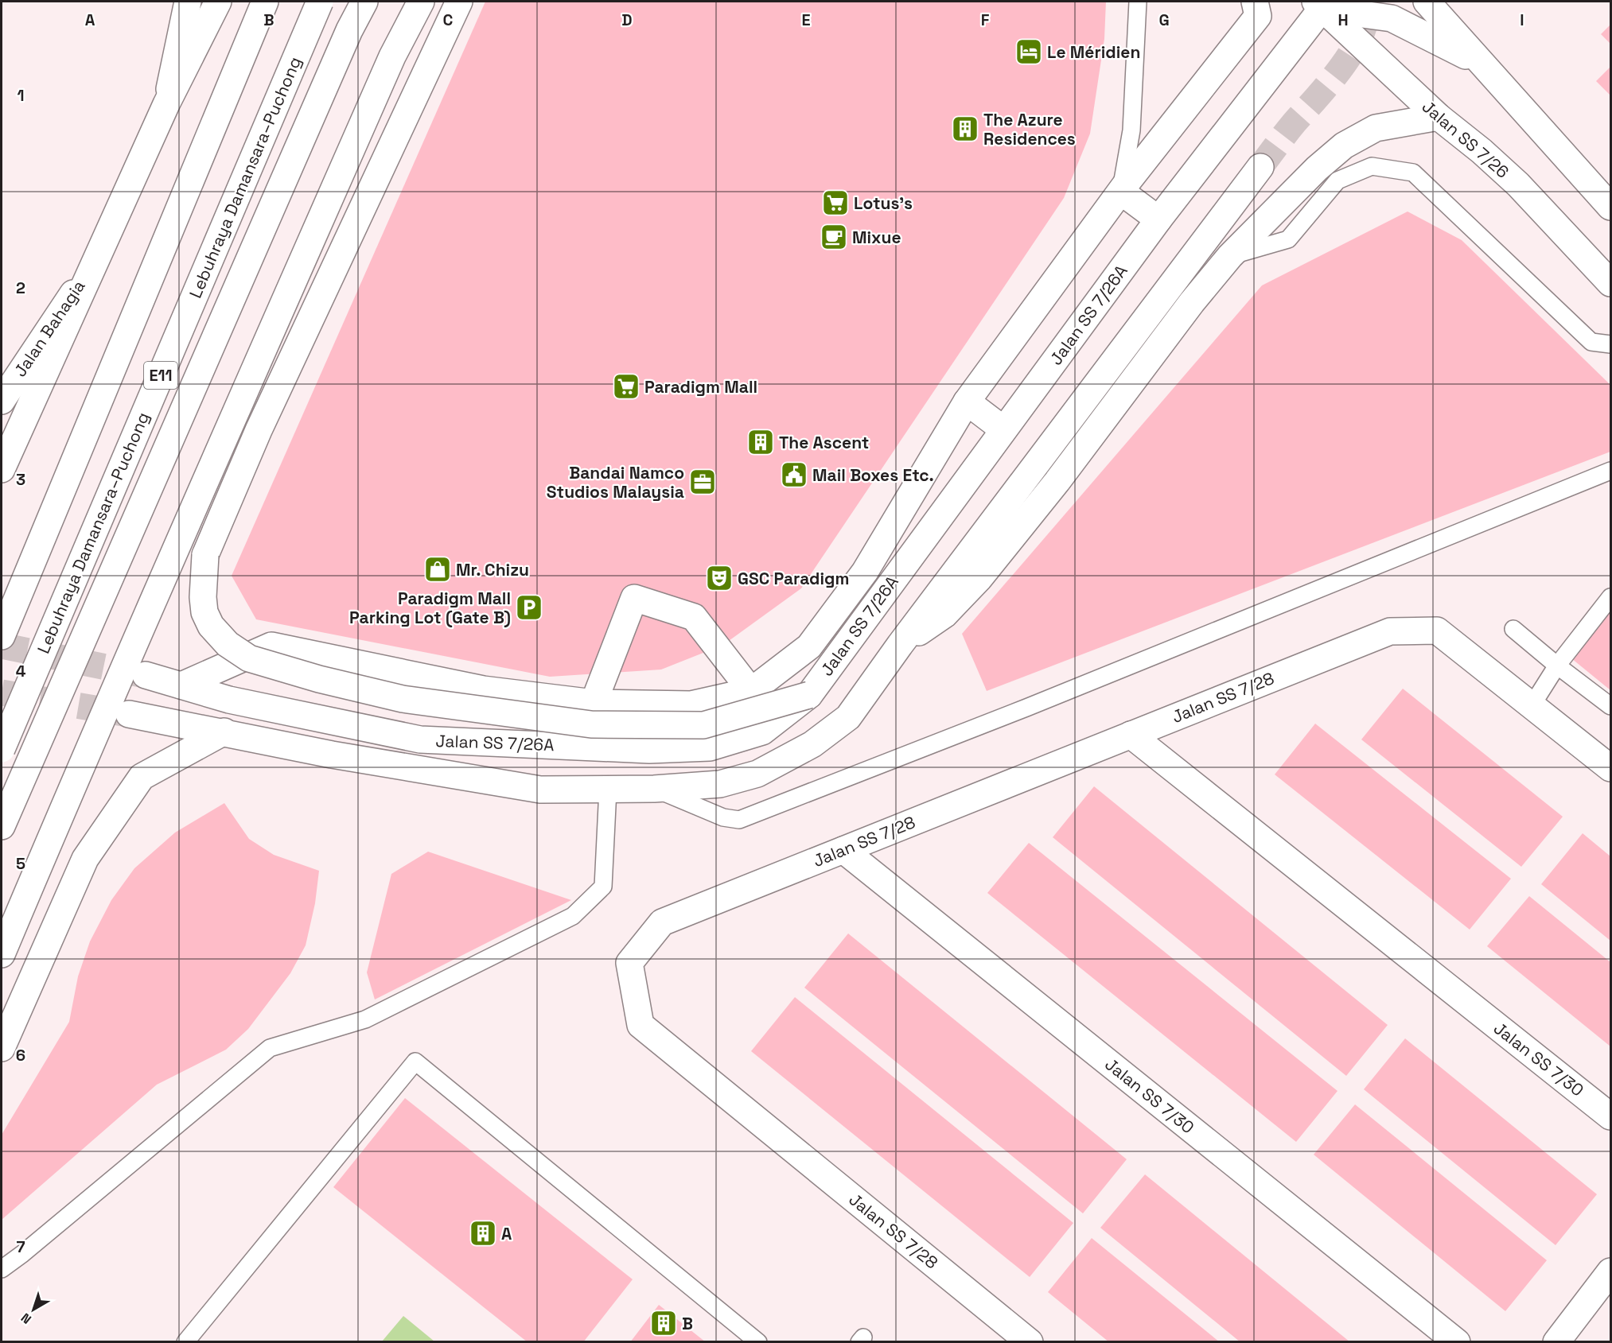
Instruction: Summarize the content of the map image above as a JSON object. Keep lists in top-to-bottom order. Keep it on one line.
{"streets":{"main road":["Jalan SS 7/26","Lebuhraya Damansara–Puchong","Jalan SS 7/26A","Jalan Bahagia","E11","Jalan SS 7/28","Jalan SS 7/30"]},"crossings":[["Jalan SS 7/26","Jalan SS 7/26A"],["Jalan SS 7/28","Jalan SS 7/30"]],"places":{"hotel":["Le Méridien"],"building":["The Azure Residences","The Ascent","A","B"],"supermarket":["Lotus's","Paradigm Mall"],"cafe":["Mixue"],"public building":["Mail Boxes Etc."],"office":["Bandai Namco Studios Malaysia"],"shop":["Mr. Chizu"],"theatre":["GSC Paradigm"],"parking":["Paradigm Mall Parking Lot (Gate B)"]},"north":"bottom left","grid":{"columns":["A","B","C","D","E","F","G","H","I"],"rows":["1","2","3","4","5","6","7"]}}
